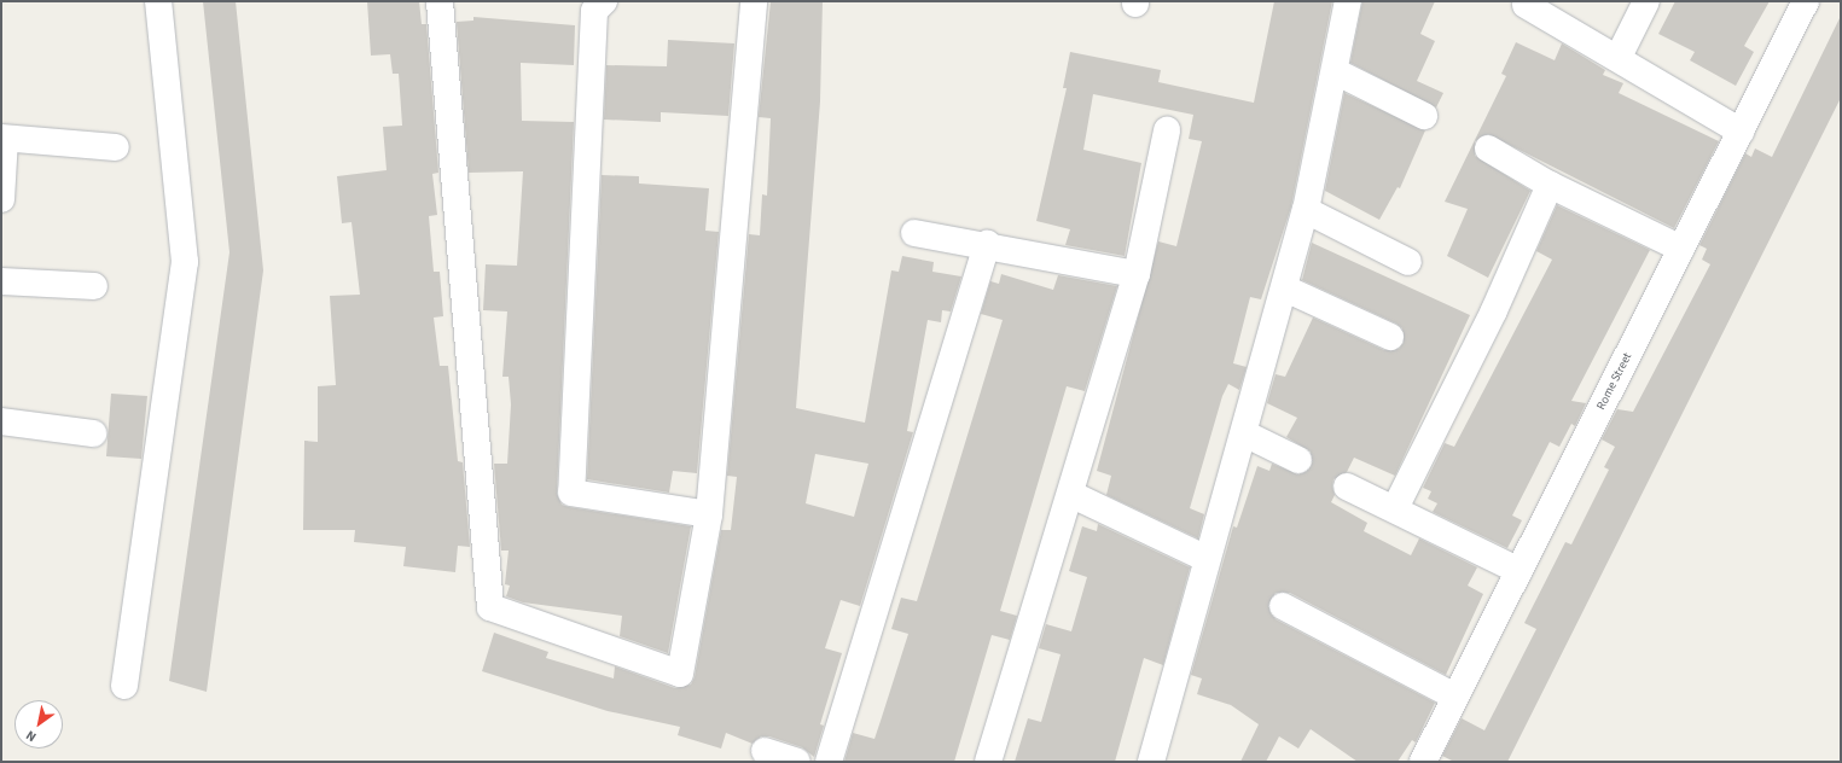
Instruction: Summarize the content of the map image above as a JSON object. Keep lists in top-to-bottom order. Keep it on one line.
{"streets":{"street":["Rome Street"]},"north":"bottom left"}
